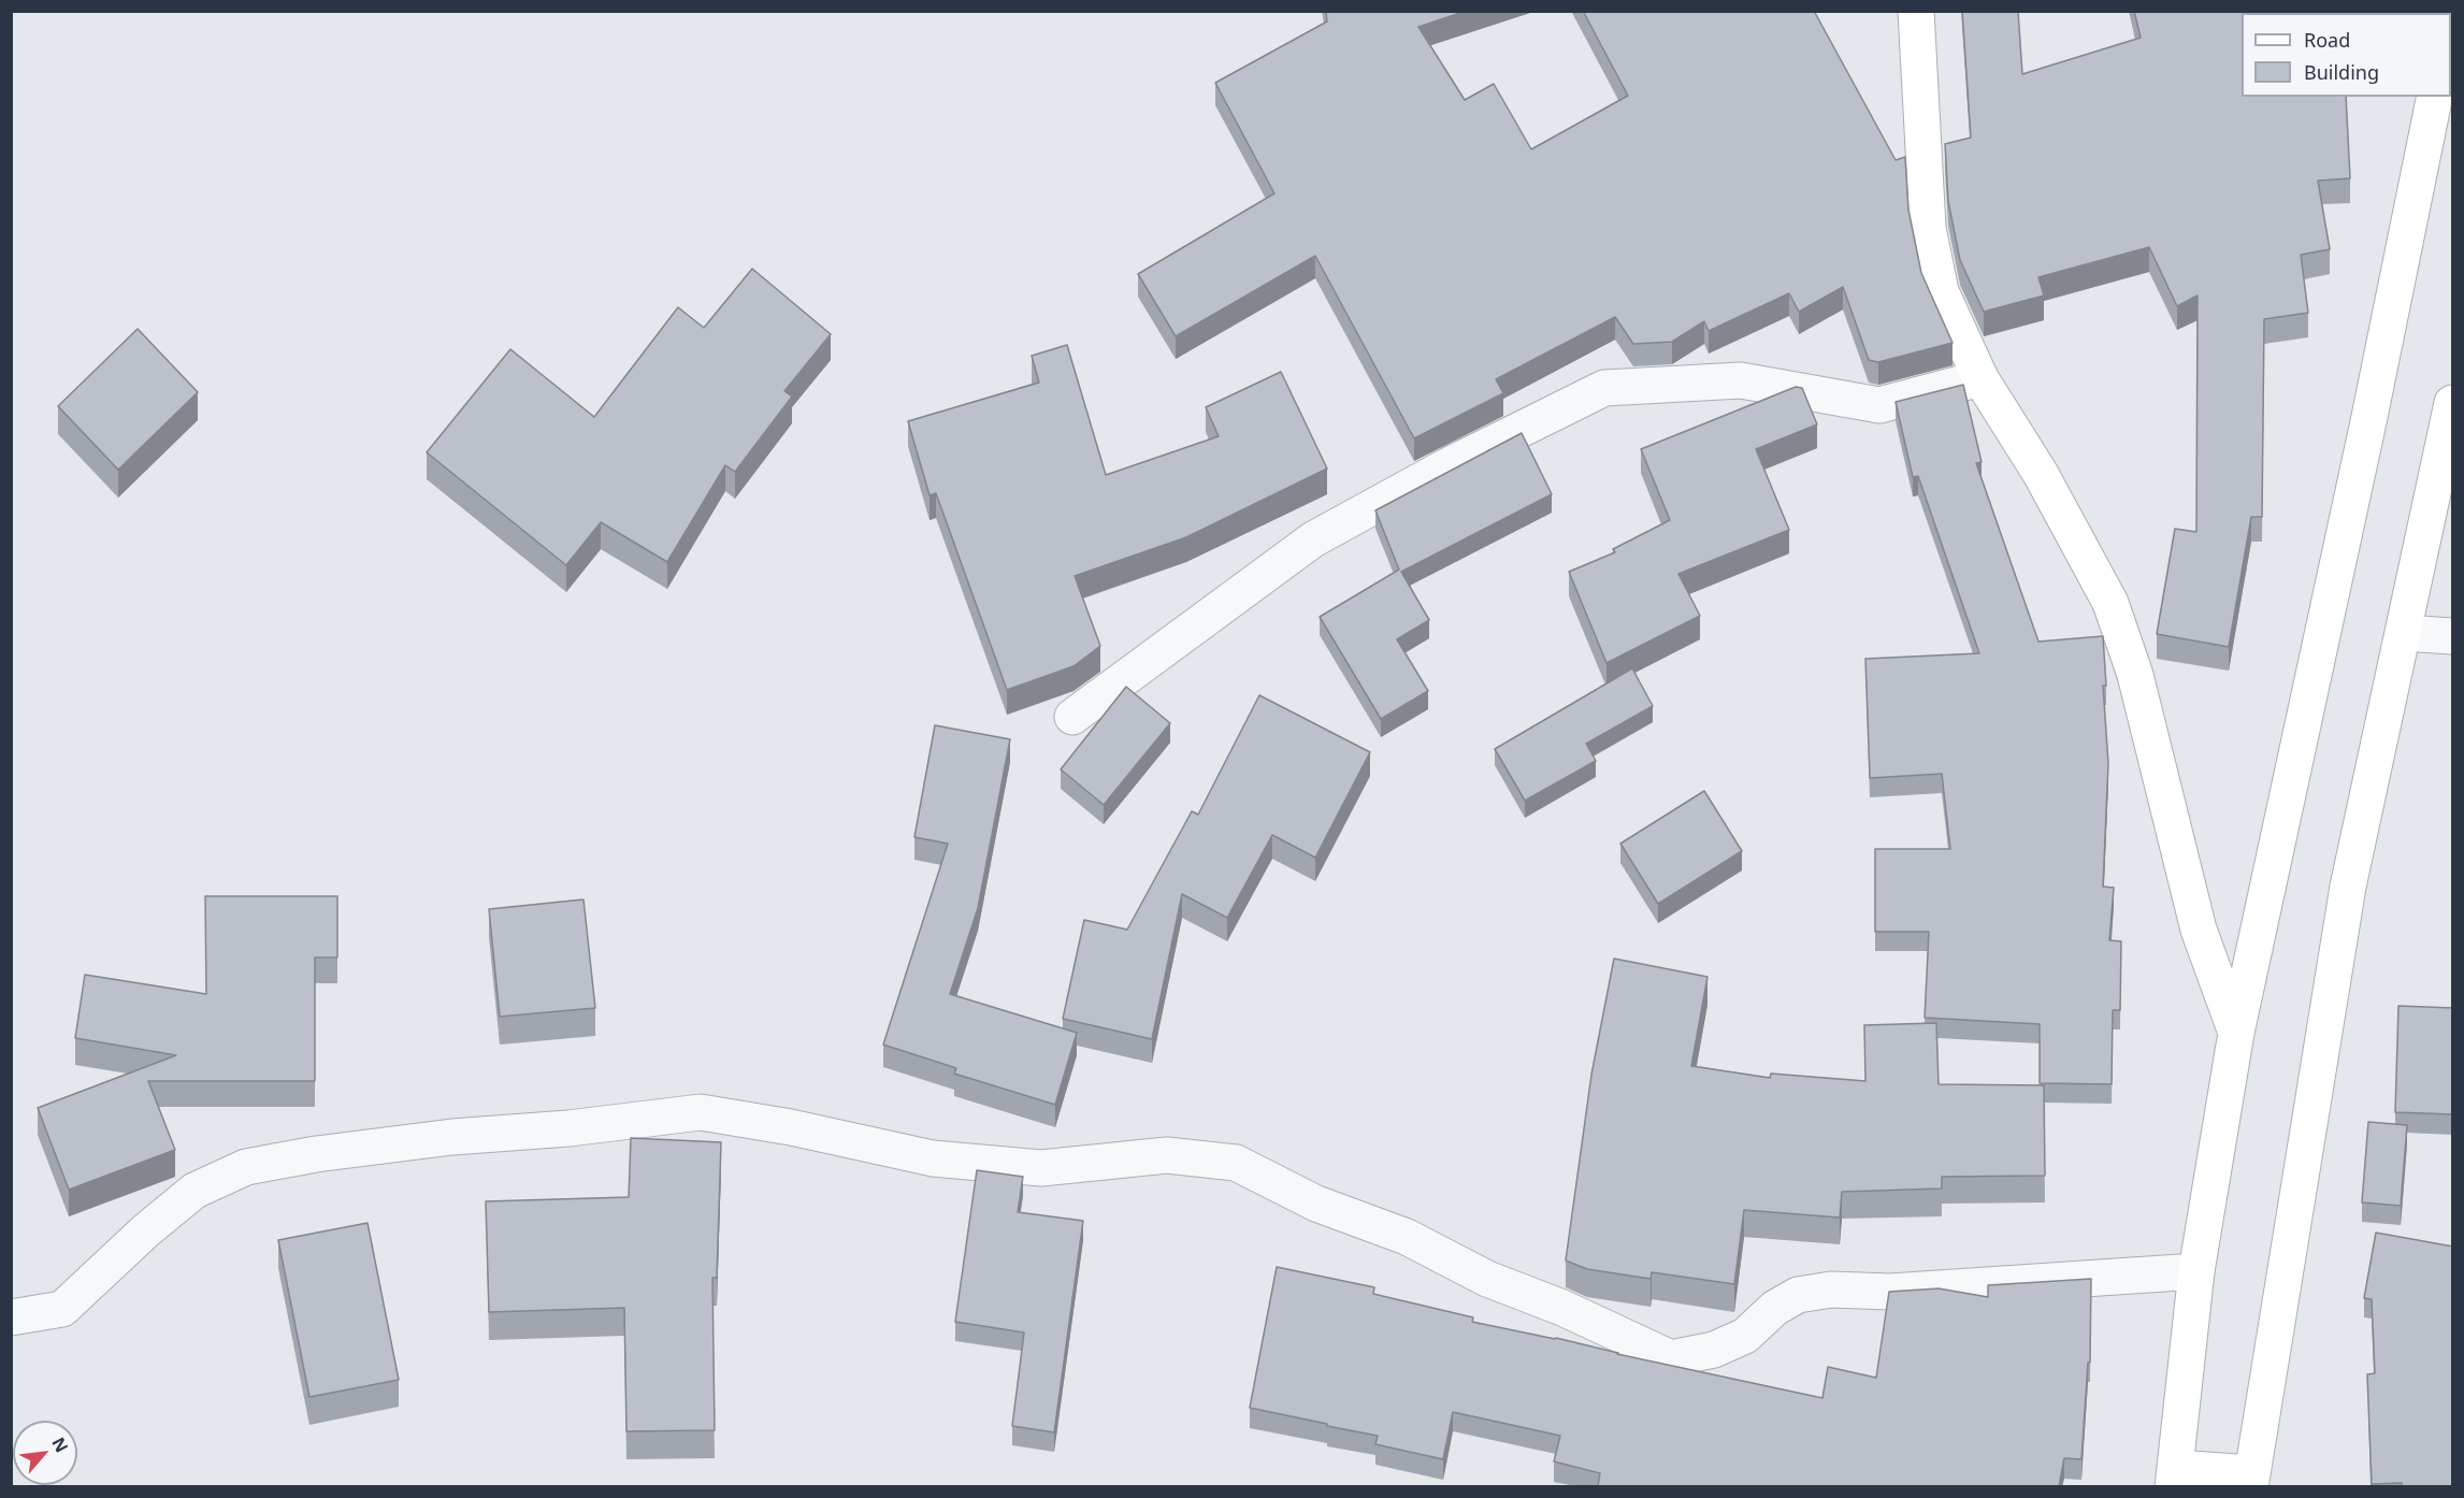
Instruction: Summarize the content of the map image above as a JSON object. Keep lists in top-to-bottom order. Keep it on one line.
{"legend":["Road","Building"],"north":"top right"}
